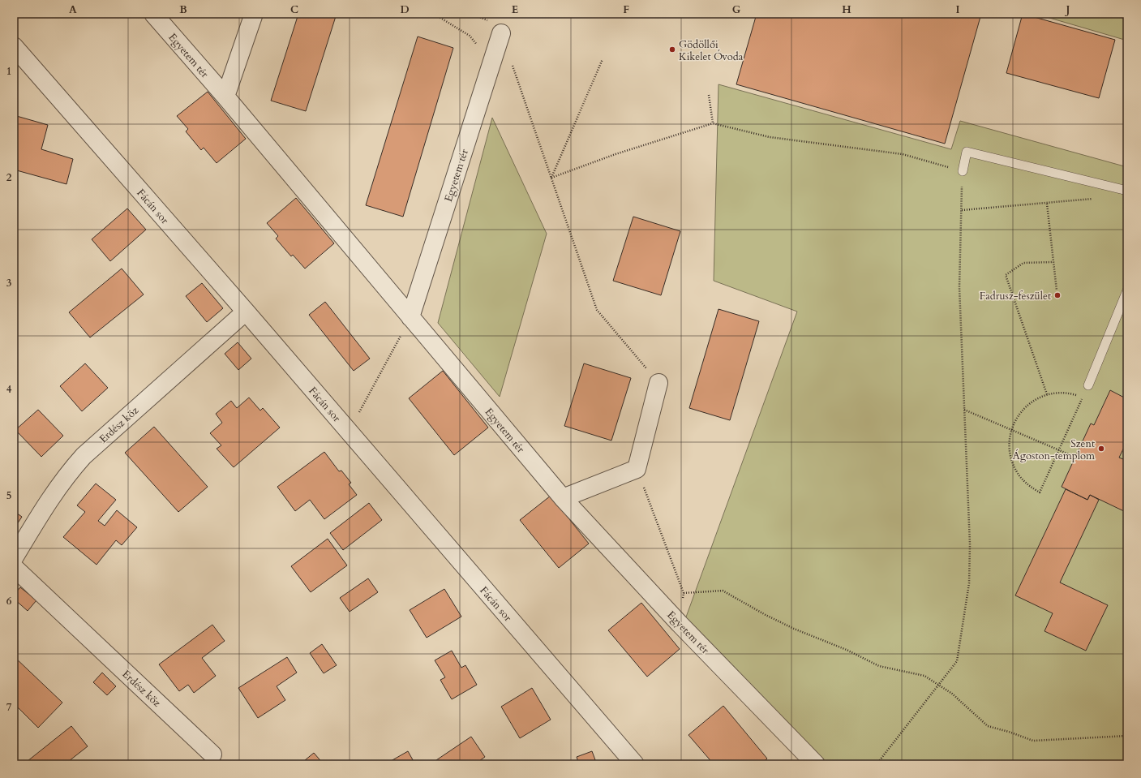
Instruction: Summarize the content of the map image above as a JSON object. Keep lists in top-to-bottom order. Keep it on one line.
{"streets":{"street":["Egyetem tér","Fácán sor","Erdész köz"]},"crossings":[["Fácán sor","Erdész köz"]],"places":["Gödöllői Kikelet Óvoda","Fadrusz-feszület","Szent Ágoston-templom"],"grid":{"columns":["A","B","C","D","E","F","G","H","I","J"],"rows":["1","2","3","4","5","6","7"]}}
